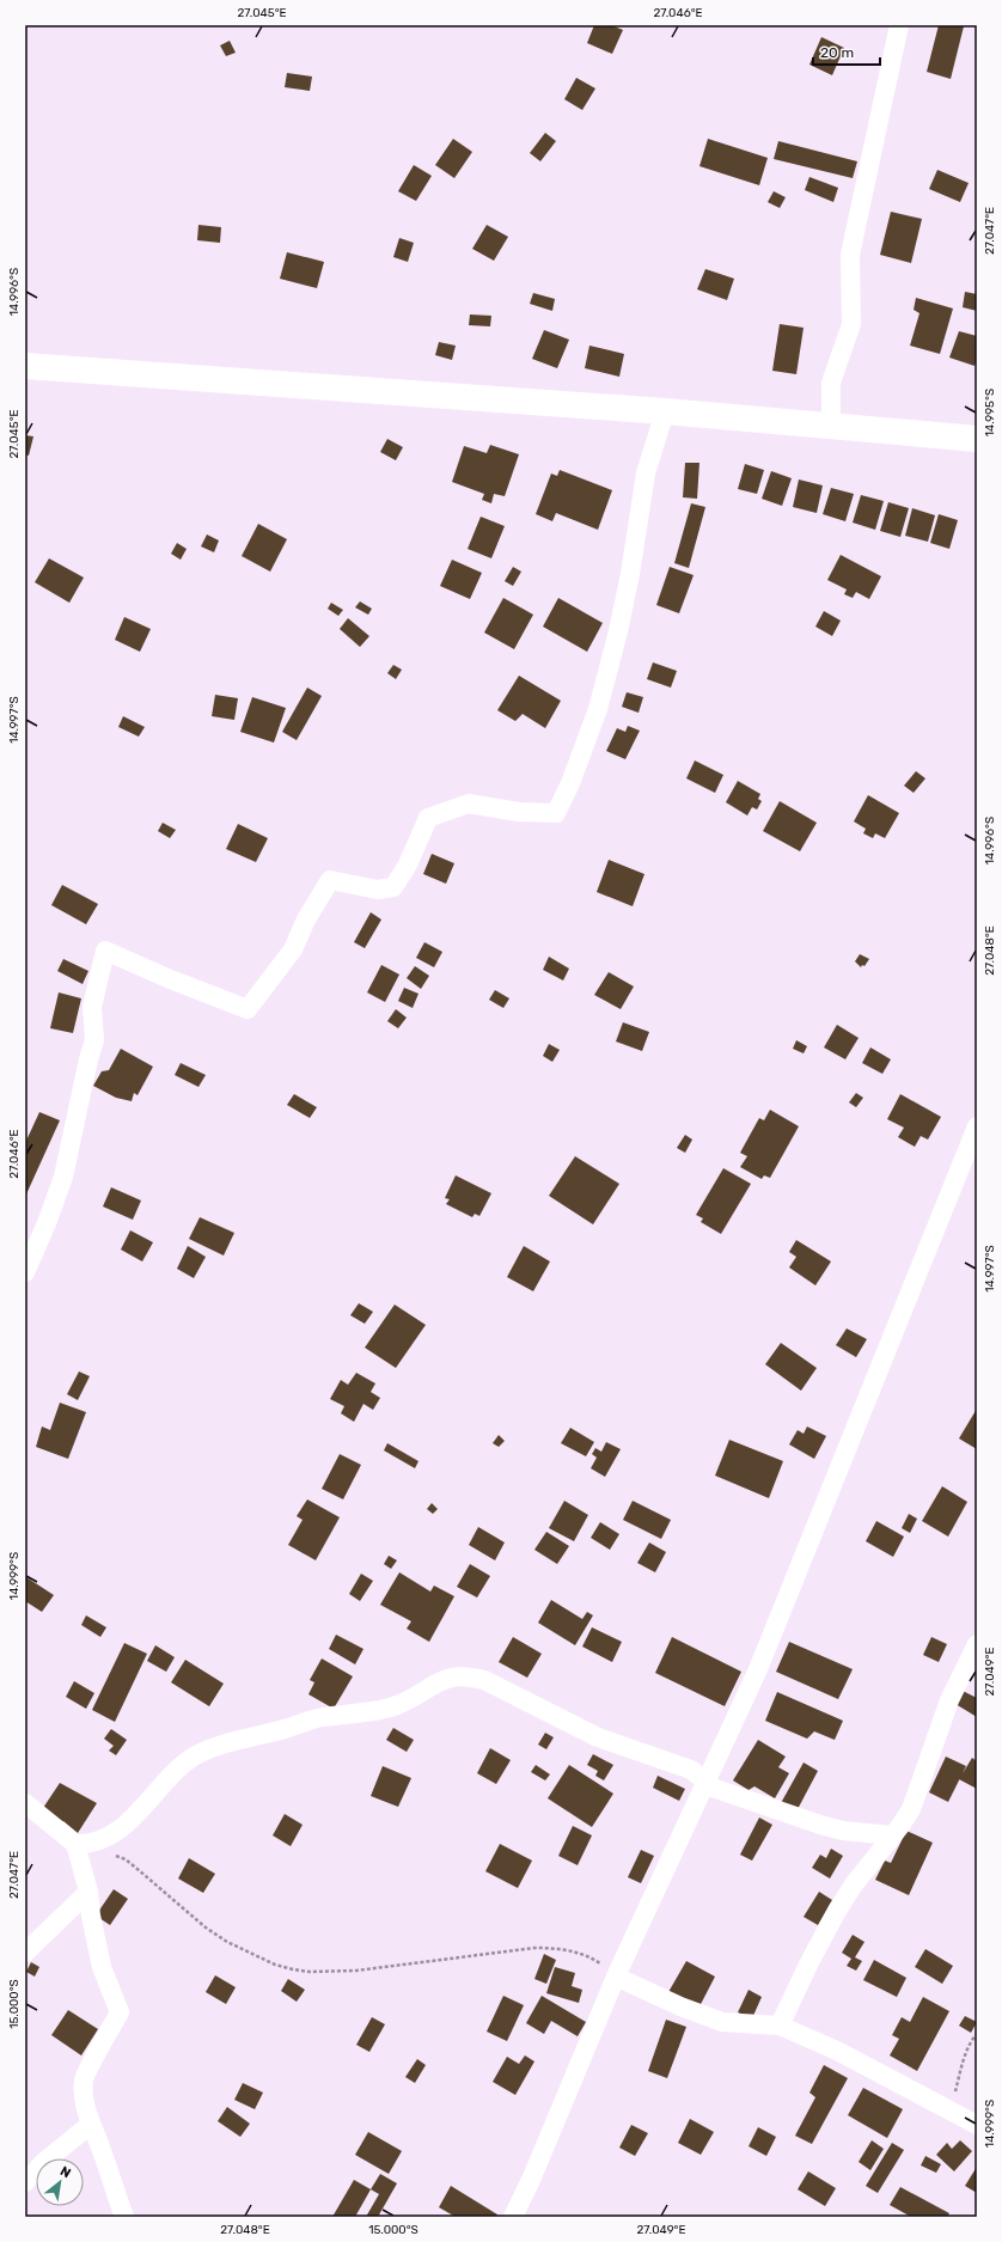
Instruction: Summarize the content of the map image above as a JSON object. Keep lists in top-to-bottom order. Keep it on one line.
{"scale_bar":"20 m","north":"top right","coordinates":["27.045°E","27.046°E","27.047°E","14.996°S","14.995°S","14.997°S","27.048°E","14.999°S","27.049°E","15.000°S"]}
